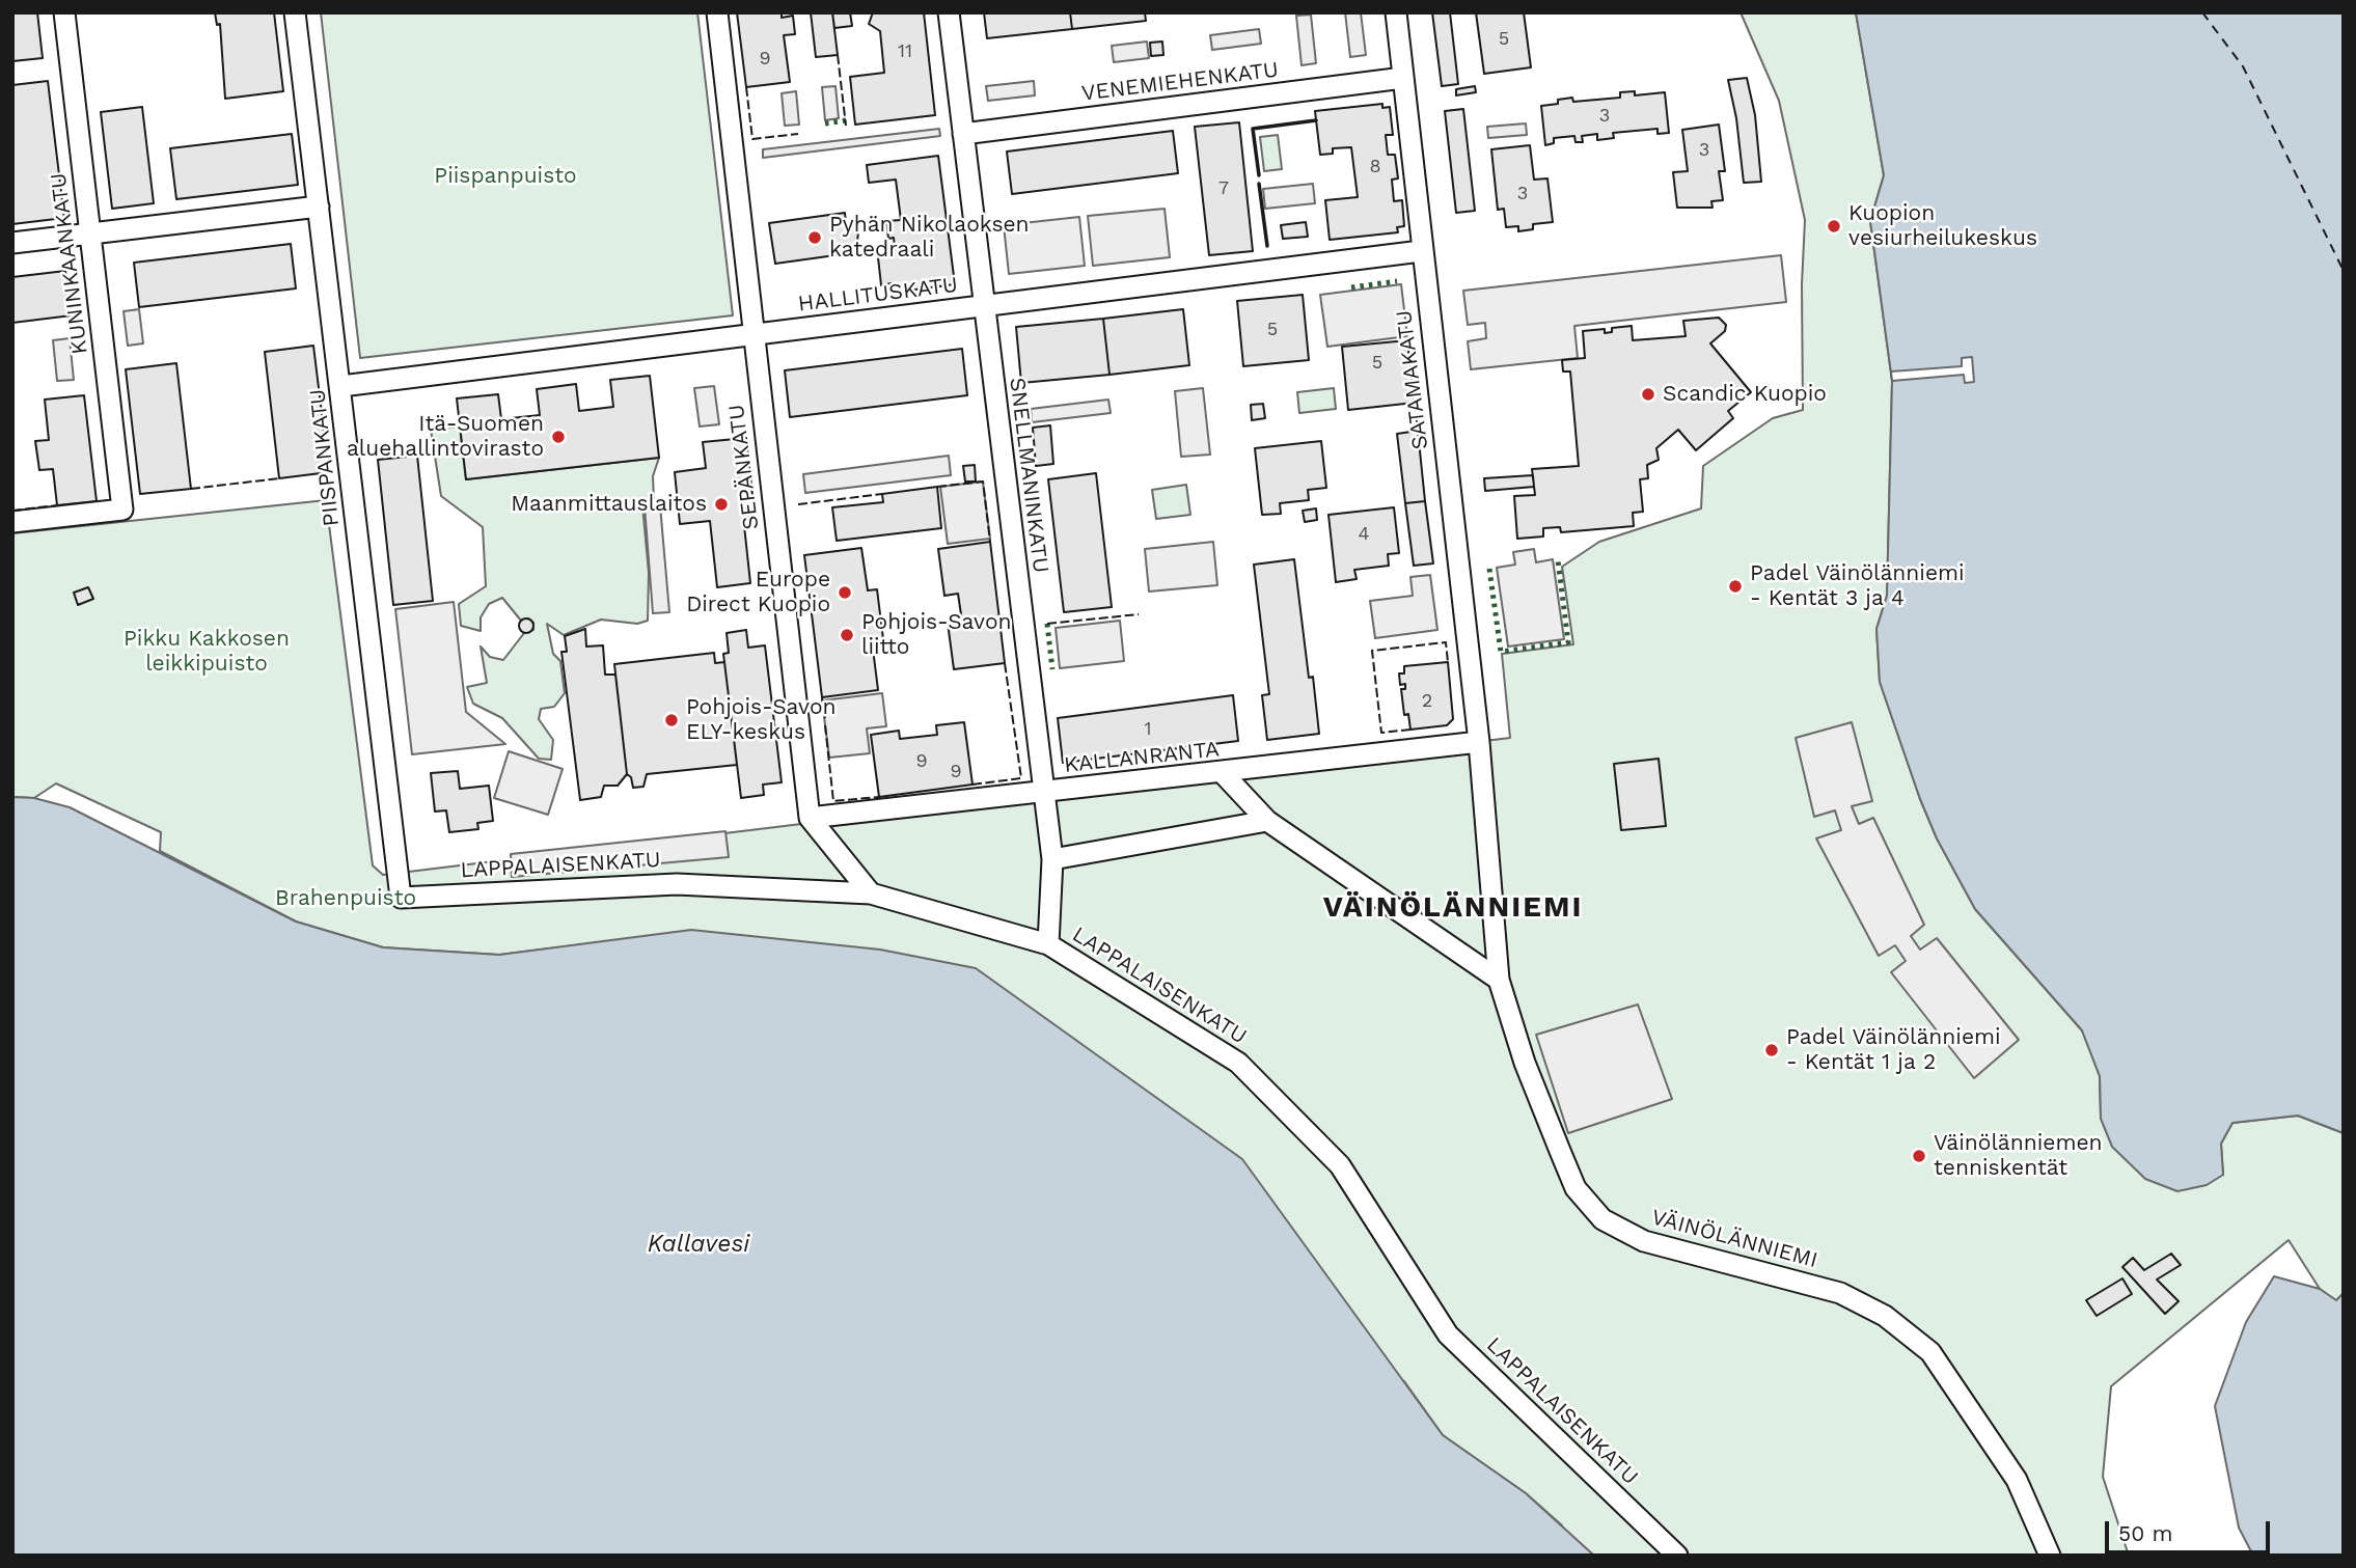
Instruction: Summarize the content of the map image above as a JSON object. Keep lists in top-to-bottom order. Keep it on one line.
{"streets":{"street":["VENEMIEHENKATU","KUNINKAANKATU","HALLITUSKATU","SATAMAKATU","PIISPANKATU","SEPÄNKATU","SNELLMANINKATU","KALLANRANTA","LAPPALAISENKATU","VÄINÖLÄNNIEMI"]},"crossings":[["VENEMIEHENKATU","SATAMAKATU"],["VENEMIEHENKATU","SNELLMANINKATU"],["HALLITUSKATU","SATAMAKATU"],["HALLITUSKATU","PIISPANKATU"],["HALLITUSKATU","SEPÄNKATU"],["HALLITUSKATU","SNELLMANINKATU"],["SATAMAKATU","KALLANRANTA"],["SATAMAKATU","VÄINÖLÄNNIEMI"],["PIISPANKATU","LAPPALAISENKATU"],["SEPÄNKATU","KALLANRANTA"],["SNELLMANINKATU","KALLANRANTA"],["SNELLMANINKATU","LAPPALAISENKATU"],["KALLANRANTA","VÄINÖLÄNNIEMI"]],"districts":["VÄINÖLÄNNIEMI"],"water":["Kallavesi"],"parks":["Piispanpuisto","Pikku Kakkosen leikkipuisto","Brahenpuisto"],"places":["Kuopion vesiurheilukeskus","Pyhän Nikolaoksen katedraali","Scandic Kuopio","Itä-Suomen aluehallintovirasto","Maanmittauslaitos","Padel Väinölänniemi - Kentät 3 ja 4","Europe Direct Kuopio","Pohjois-Savon liitto","Pohjois-Savon ELY-keskus","Padel Väinölänniemi - Kentät 1 ja 2","Väinölänniemen tenniskentät"],"house_numbers":["5","11","9","3","3","8","7","3","5","5","4","2","1","9","9"],"scale_bar":"50 m"}
